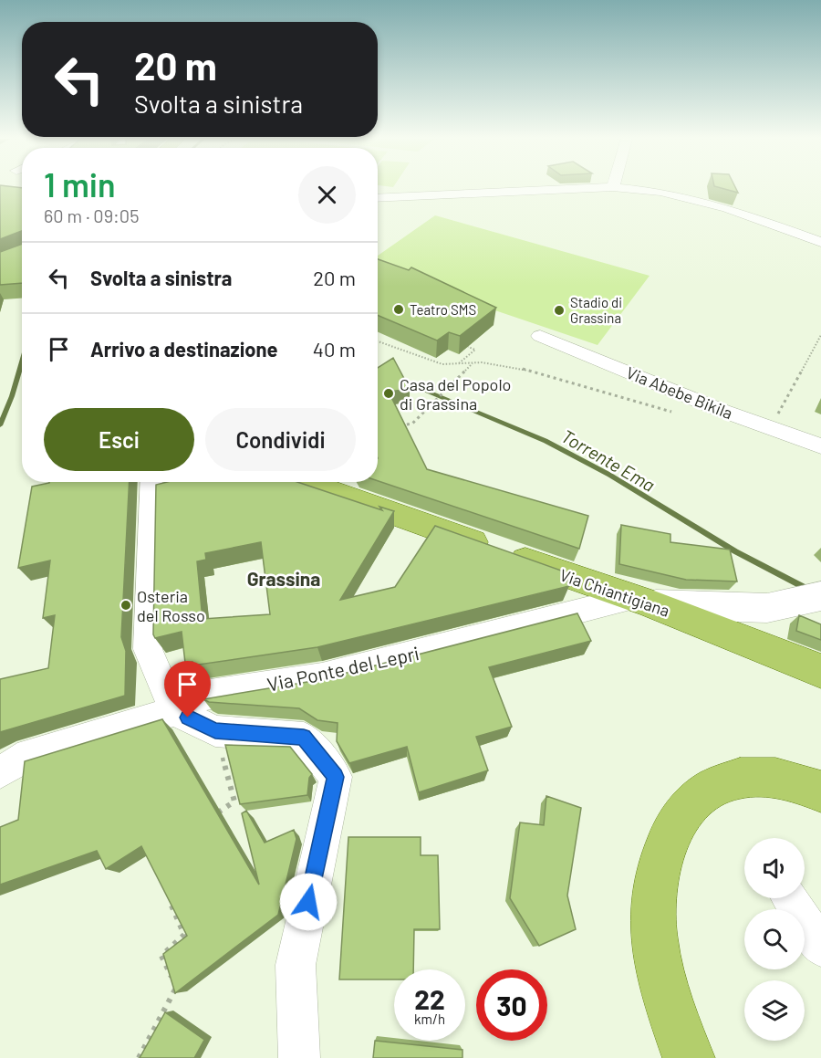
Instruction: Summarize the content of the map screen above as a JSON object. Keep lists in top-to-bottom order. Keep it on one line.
{"streets":{"main road":["Via Chiantigiana"],"street":["Via Abebe Bikila","Via Ponte del Lepri"]},"crossings":[["Via Chiantigiana","Via Ponte del Lepri"]],"districts":["Grassina"],"water":["Torrente Ema"],"places":["Teatro SMS","Stadio di Grassina","Casa del Popolo di Grassina","Osteria del Rosso"],"page":{"turn":["20 m","Svolta a sinistra"],"heading":["1 min","60 m · 09:05"],"list":[{"name":"Svolta a sinistra","value":"20 m"},{"name":"Arrivo a destinazione","value":"40 m"}],"buttons":["Esci","Condividi"],"speed":"22 km/h","limit":"30"}}
